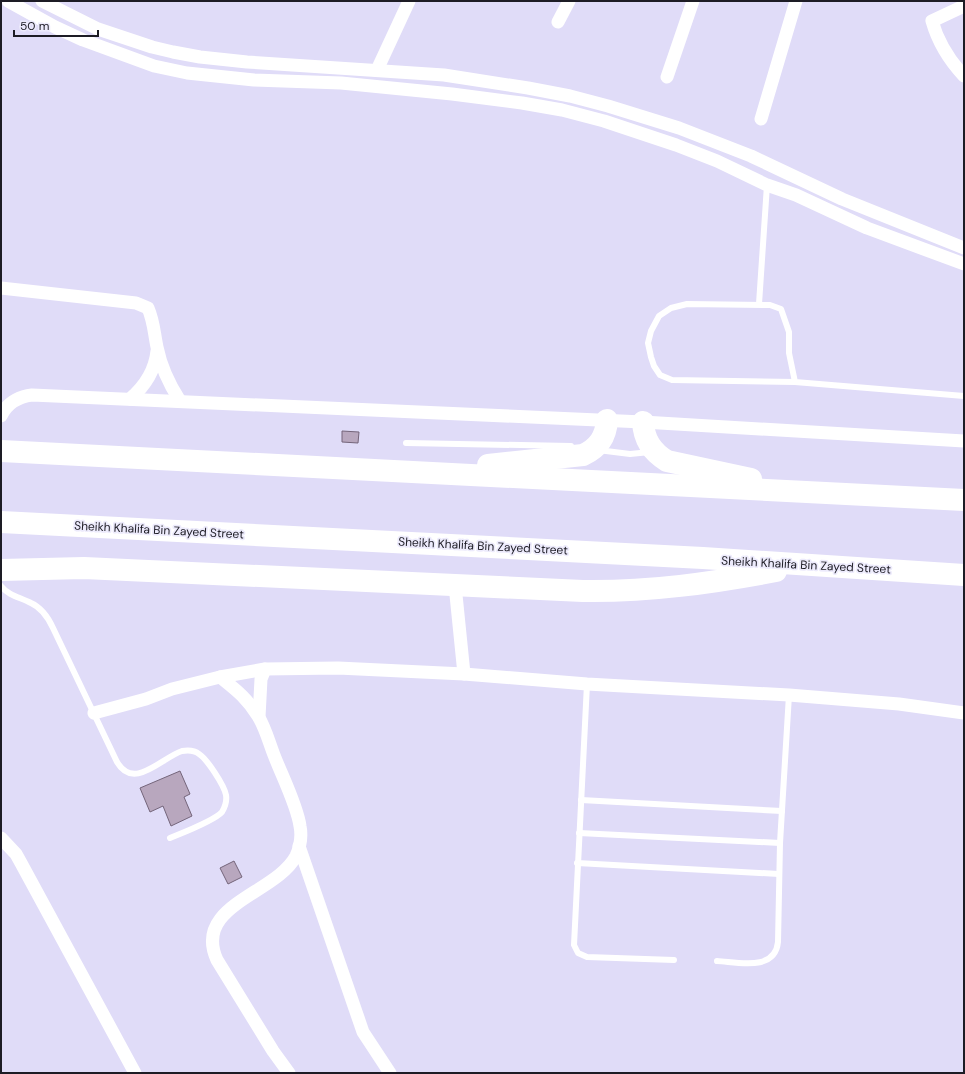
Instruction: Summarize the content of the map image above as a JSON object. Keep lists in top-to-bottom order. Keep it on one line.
{"streets":{"highway":["Sheikh Khalifa Bin Zayed Street"]},"scale_bar":"50 m"}
